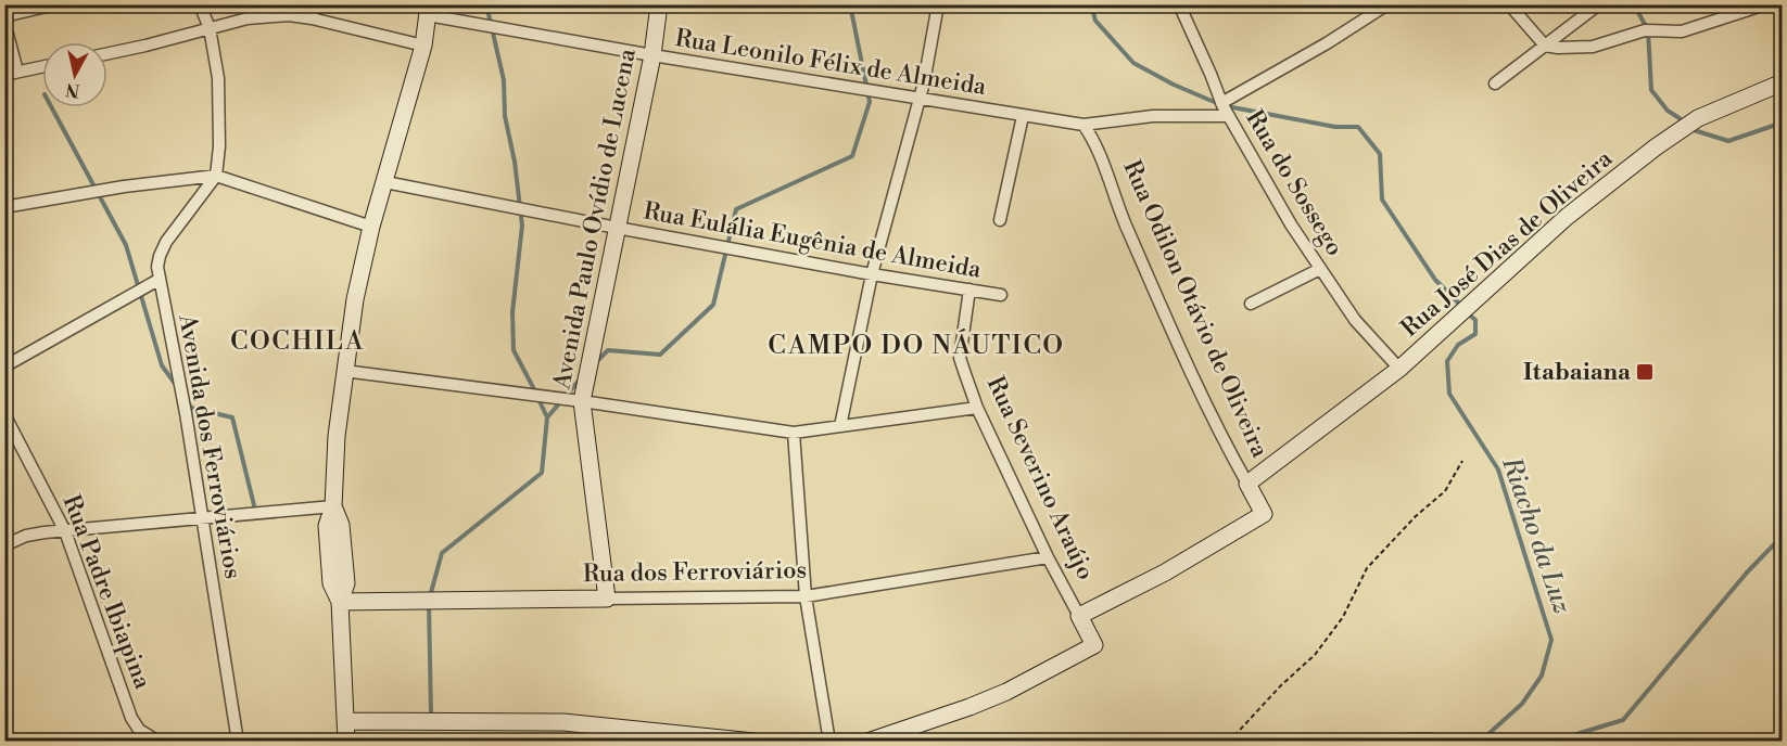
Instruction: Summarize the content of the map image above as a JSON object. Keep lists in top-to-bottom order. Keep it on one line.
{"streets":{"street":["Rua Leonilo Félix de Almeida","Rua do Sossego","Avenida Paulo Ovídio de Lucena","Rua Eulália Eugênia de Almeida","Rua José Dias de Oliveira","Rua Odilon Otávio de Oliveira","Avenida dos Ferroviários","Rua Severino Araújo","Rua dos Ferroviários","Rua Padre Ibiapina"]},"crossings":[["Rua Leonilo Félix de Almeida","Rua do Sossego"],["Rua Leonilo Félix de Almeida","Avenida Paulo Ovídio de Lucena"],["Rua Leonilo Félix de Almeida","Rua Odilon Otávio de Oliveira"],["Rua do Sossego","Rua José Dias de Oliveira"],["Avenida Paulo Ovídio de Lucena","Rua Eulália Eugênia de Almeida"],["Avenida Paulo Ovídio de Lucena","Rua dos Ferroviários"],["Rua Eulália Eugênia de Almeida","Rua Severino Araújo"],["Rua José Dias de Oliveira","Rua Odilon Otávio de Oliveira"],["Rua Odilon Otávio de Oliveira","Rua Severino Araújo"],["Rua Severino Araújo","Rua dos Ferroviários"]],"districts":["COCHILA","CAMPO DO NÁUTICO"],"water":["Riacho da Luz"],"places":{"transit":["Itabaiana"]},"north":"bottom"}
